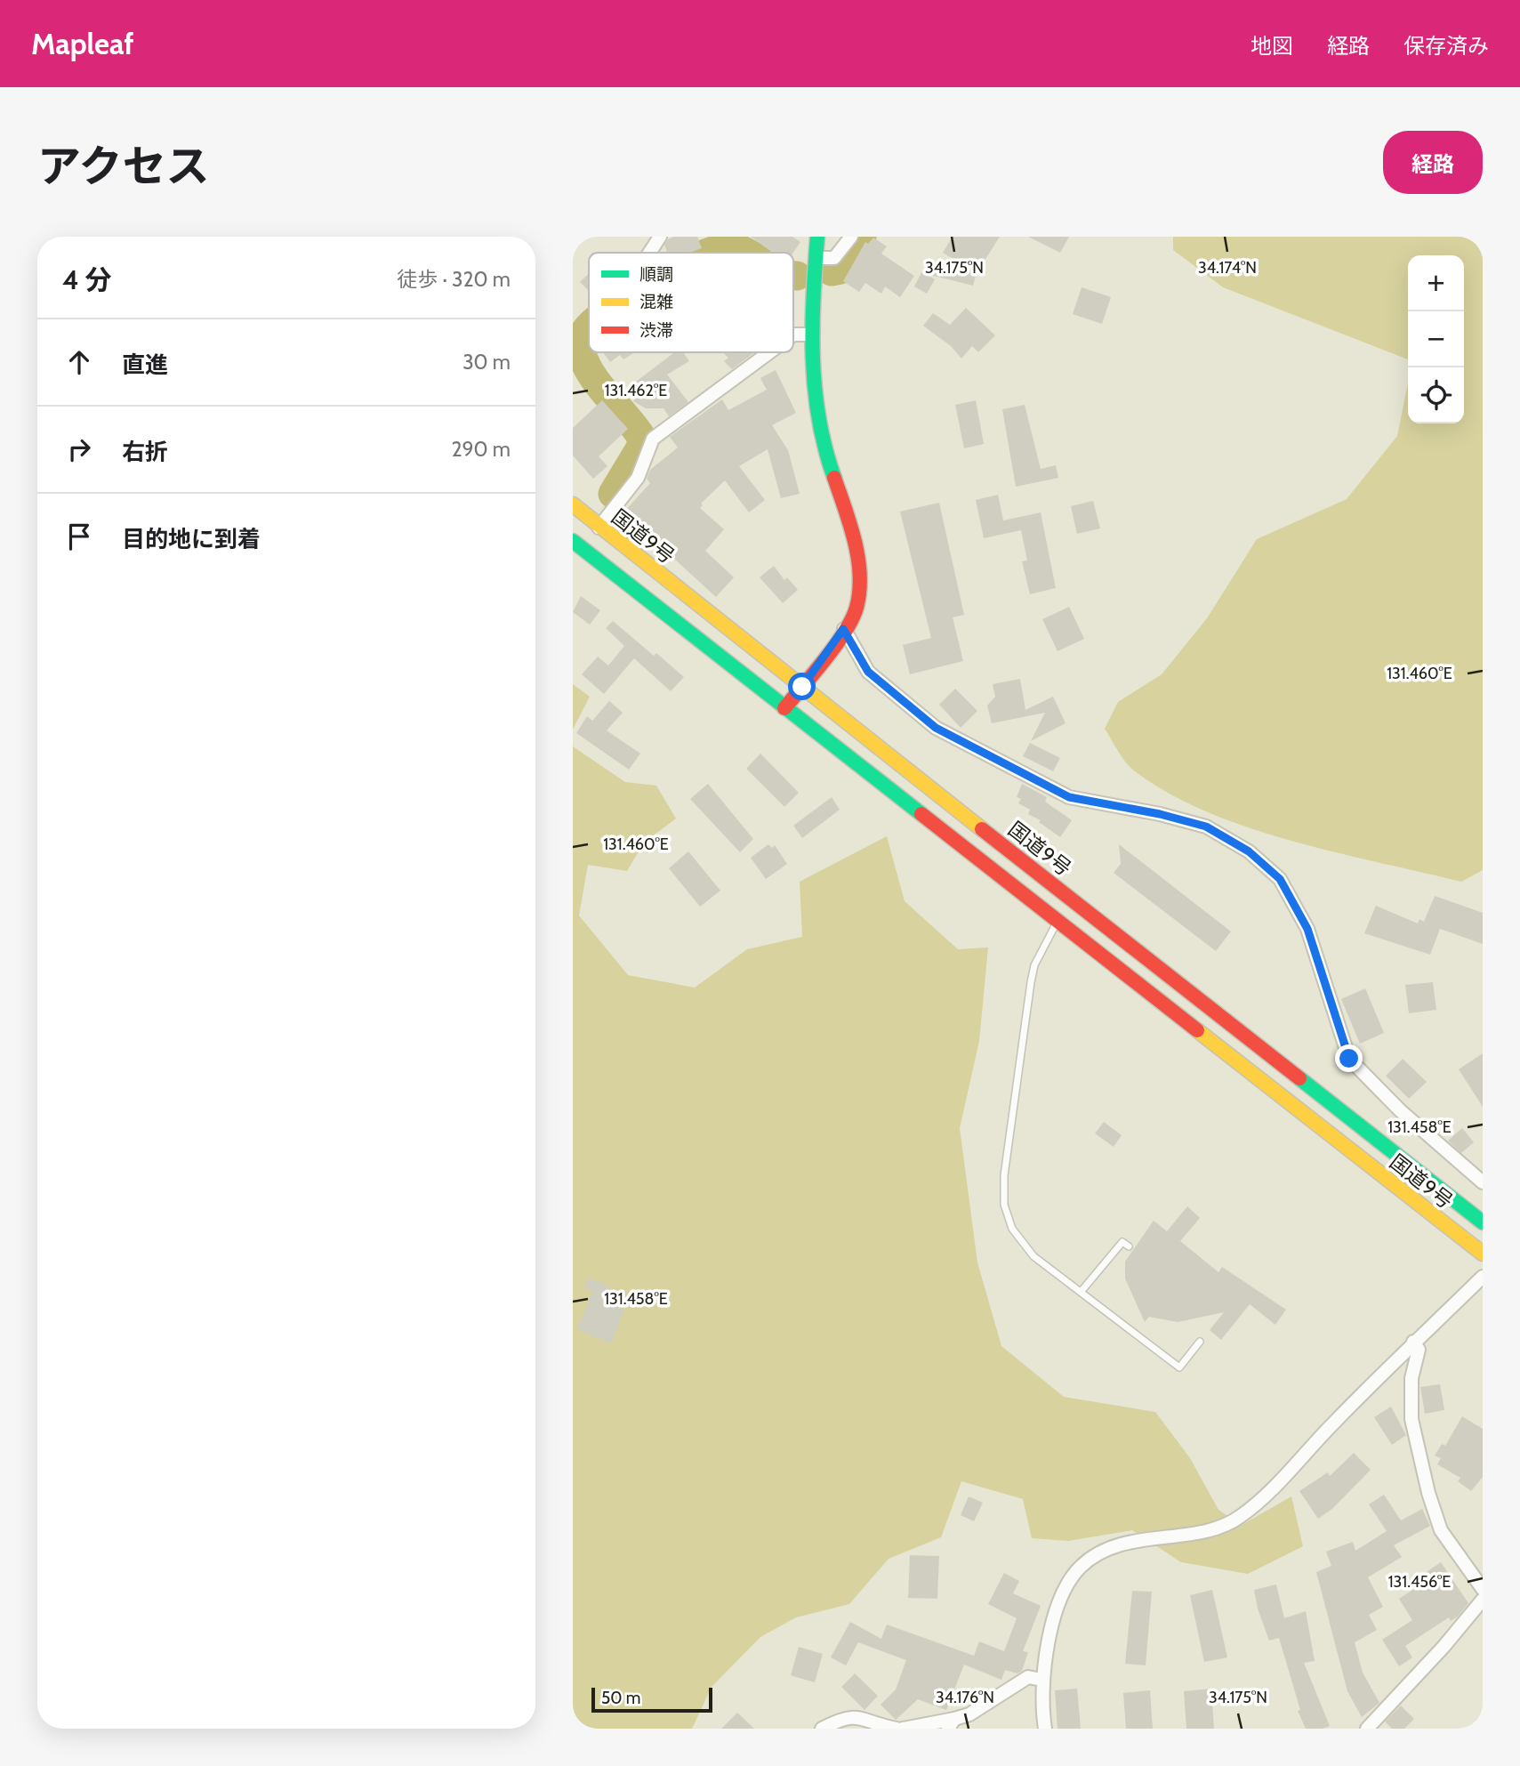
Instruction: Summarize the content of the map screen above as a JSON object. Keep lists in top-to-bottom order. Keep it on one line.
{"streets":{"main road":["国道9号"]},"legend":["順調","混雑","渋滞"],"scale_bar":"50 m","page":{"header":"Mapleaf","nav":["地図","経路","保存済み"],"title":"アクセス","buttons":"経路","heading":["4 分","徒歩 · 320 m"],"map_buttons":["+","−"],"list":[["直進","30 m"],["右折","290 m"],"目的地に到着"],"scale":"50 m"},"coordinates":["34.175°N","34.174°N","131.462°E","131.460°E","131.458°E","131.456°E","34.176°N"]}
